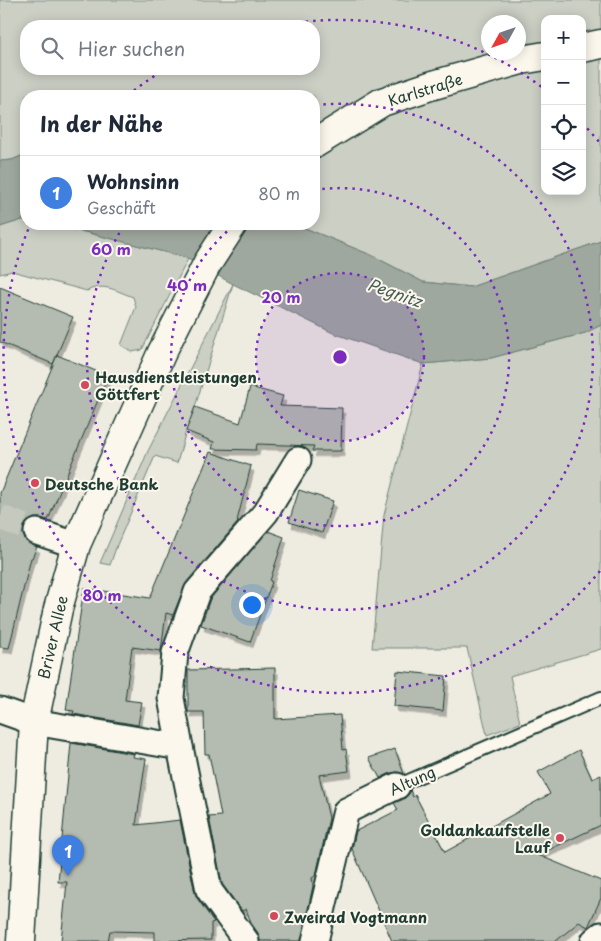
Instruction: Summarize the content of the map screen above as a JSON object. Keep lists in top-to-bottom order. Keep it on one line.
{"streets":{"main road":["Karlstraße","Briver Allee"],"street":["Altung"]},"water":["Pegnitz"],"places":["Hausdienstleistungen Göttfert","Deutsche Bank","Goldankaufstelle Lauf","Zweirad Vogtmann"],"north":"bottom left","page":{"map_buttons":["+","−"],"search":"Hier suchen","heading":"In der Nähe","list":[{"mark":"1","name":"Wohnsinn","note":"Geschäft","value":"80 m"}],"pins":"1"},"rings":["60 m","40 m","20 m","80 m"]}
